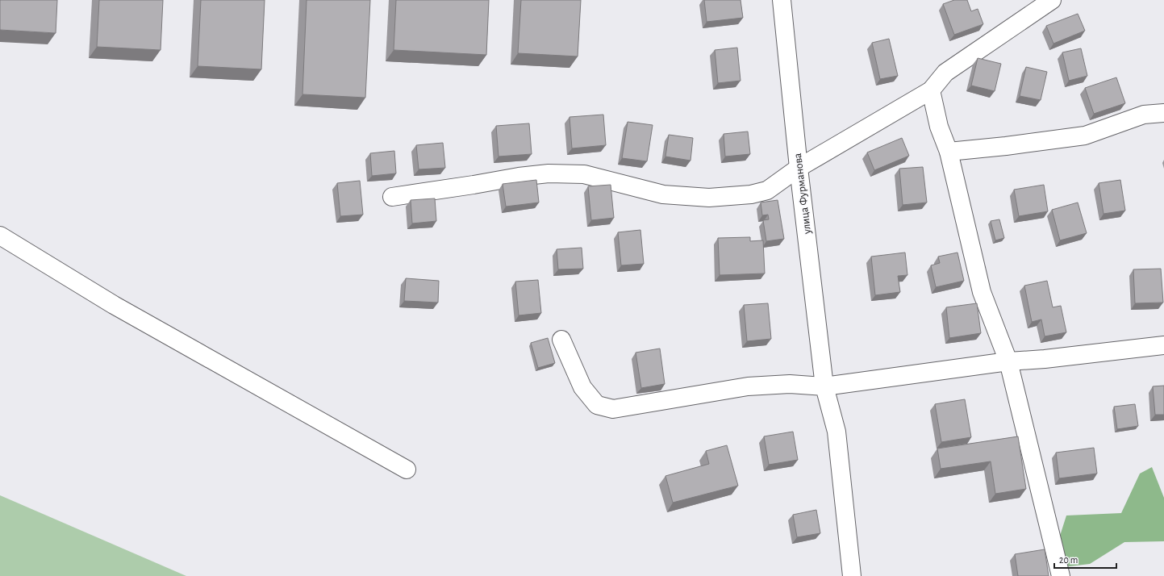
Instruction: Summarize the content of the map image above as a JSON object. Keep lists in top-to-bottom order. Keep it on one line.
{"streets":{"street":["улица Фурманова"]},"scale_bar":"20 m"}
